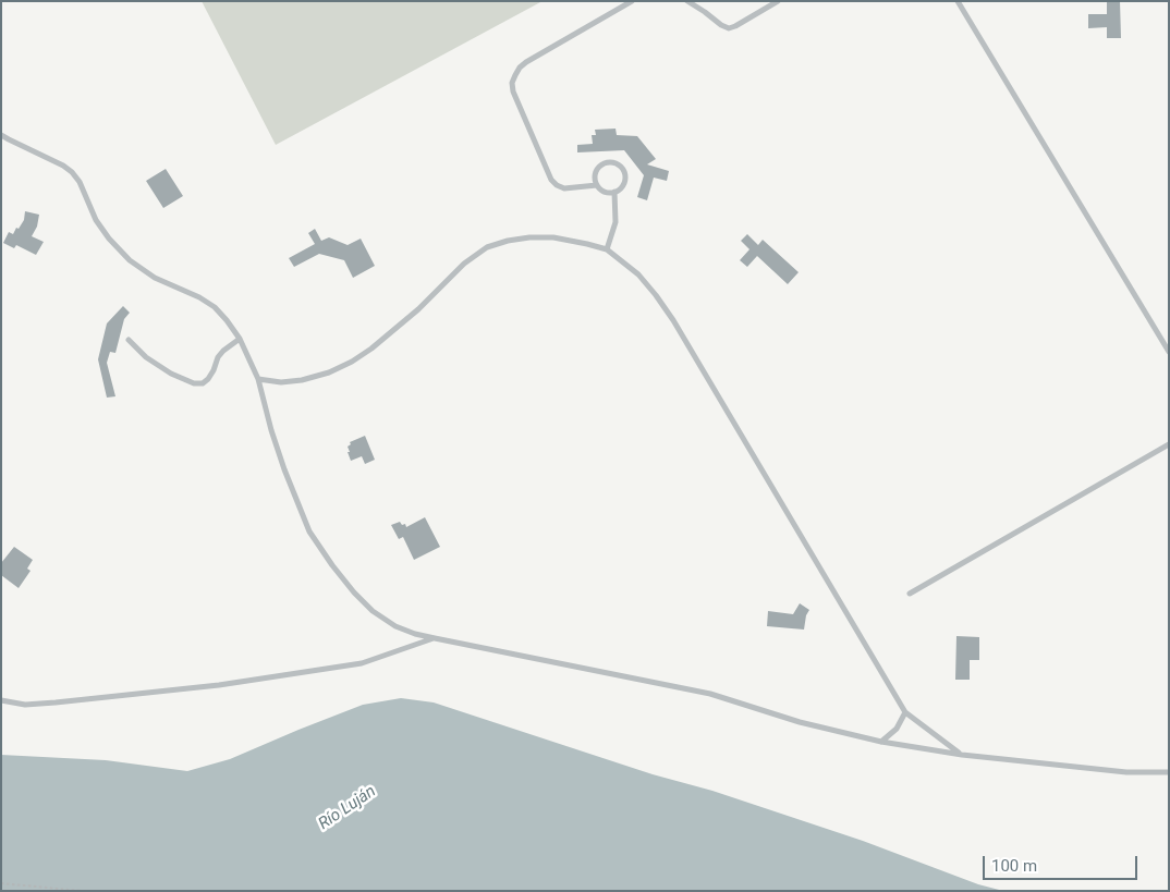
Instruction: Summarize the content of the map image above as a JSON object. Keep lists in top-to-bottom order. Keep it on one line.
{"water":["Río Luján"],"scale_bar":"100 m"}
